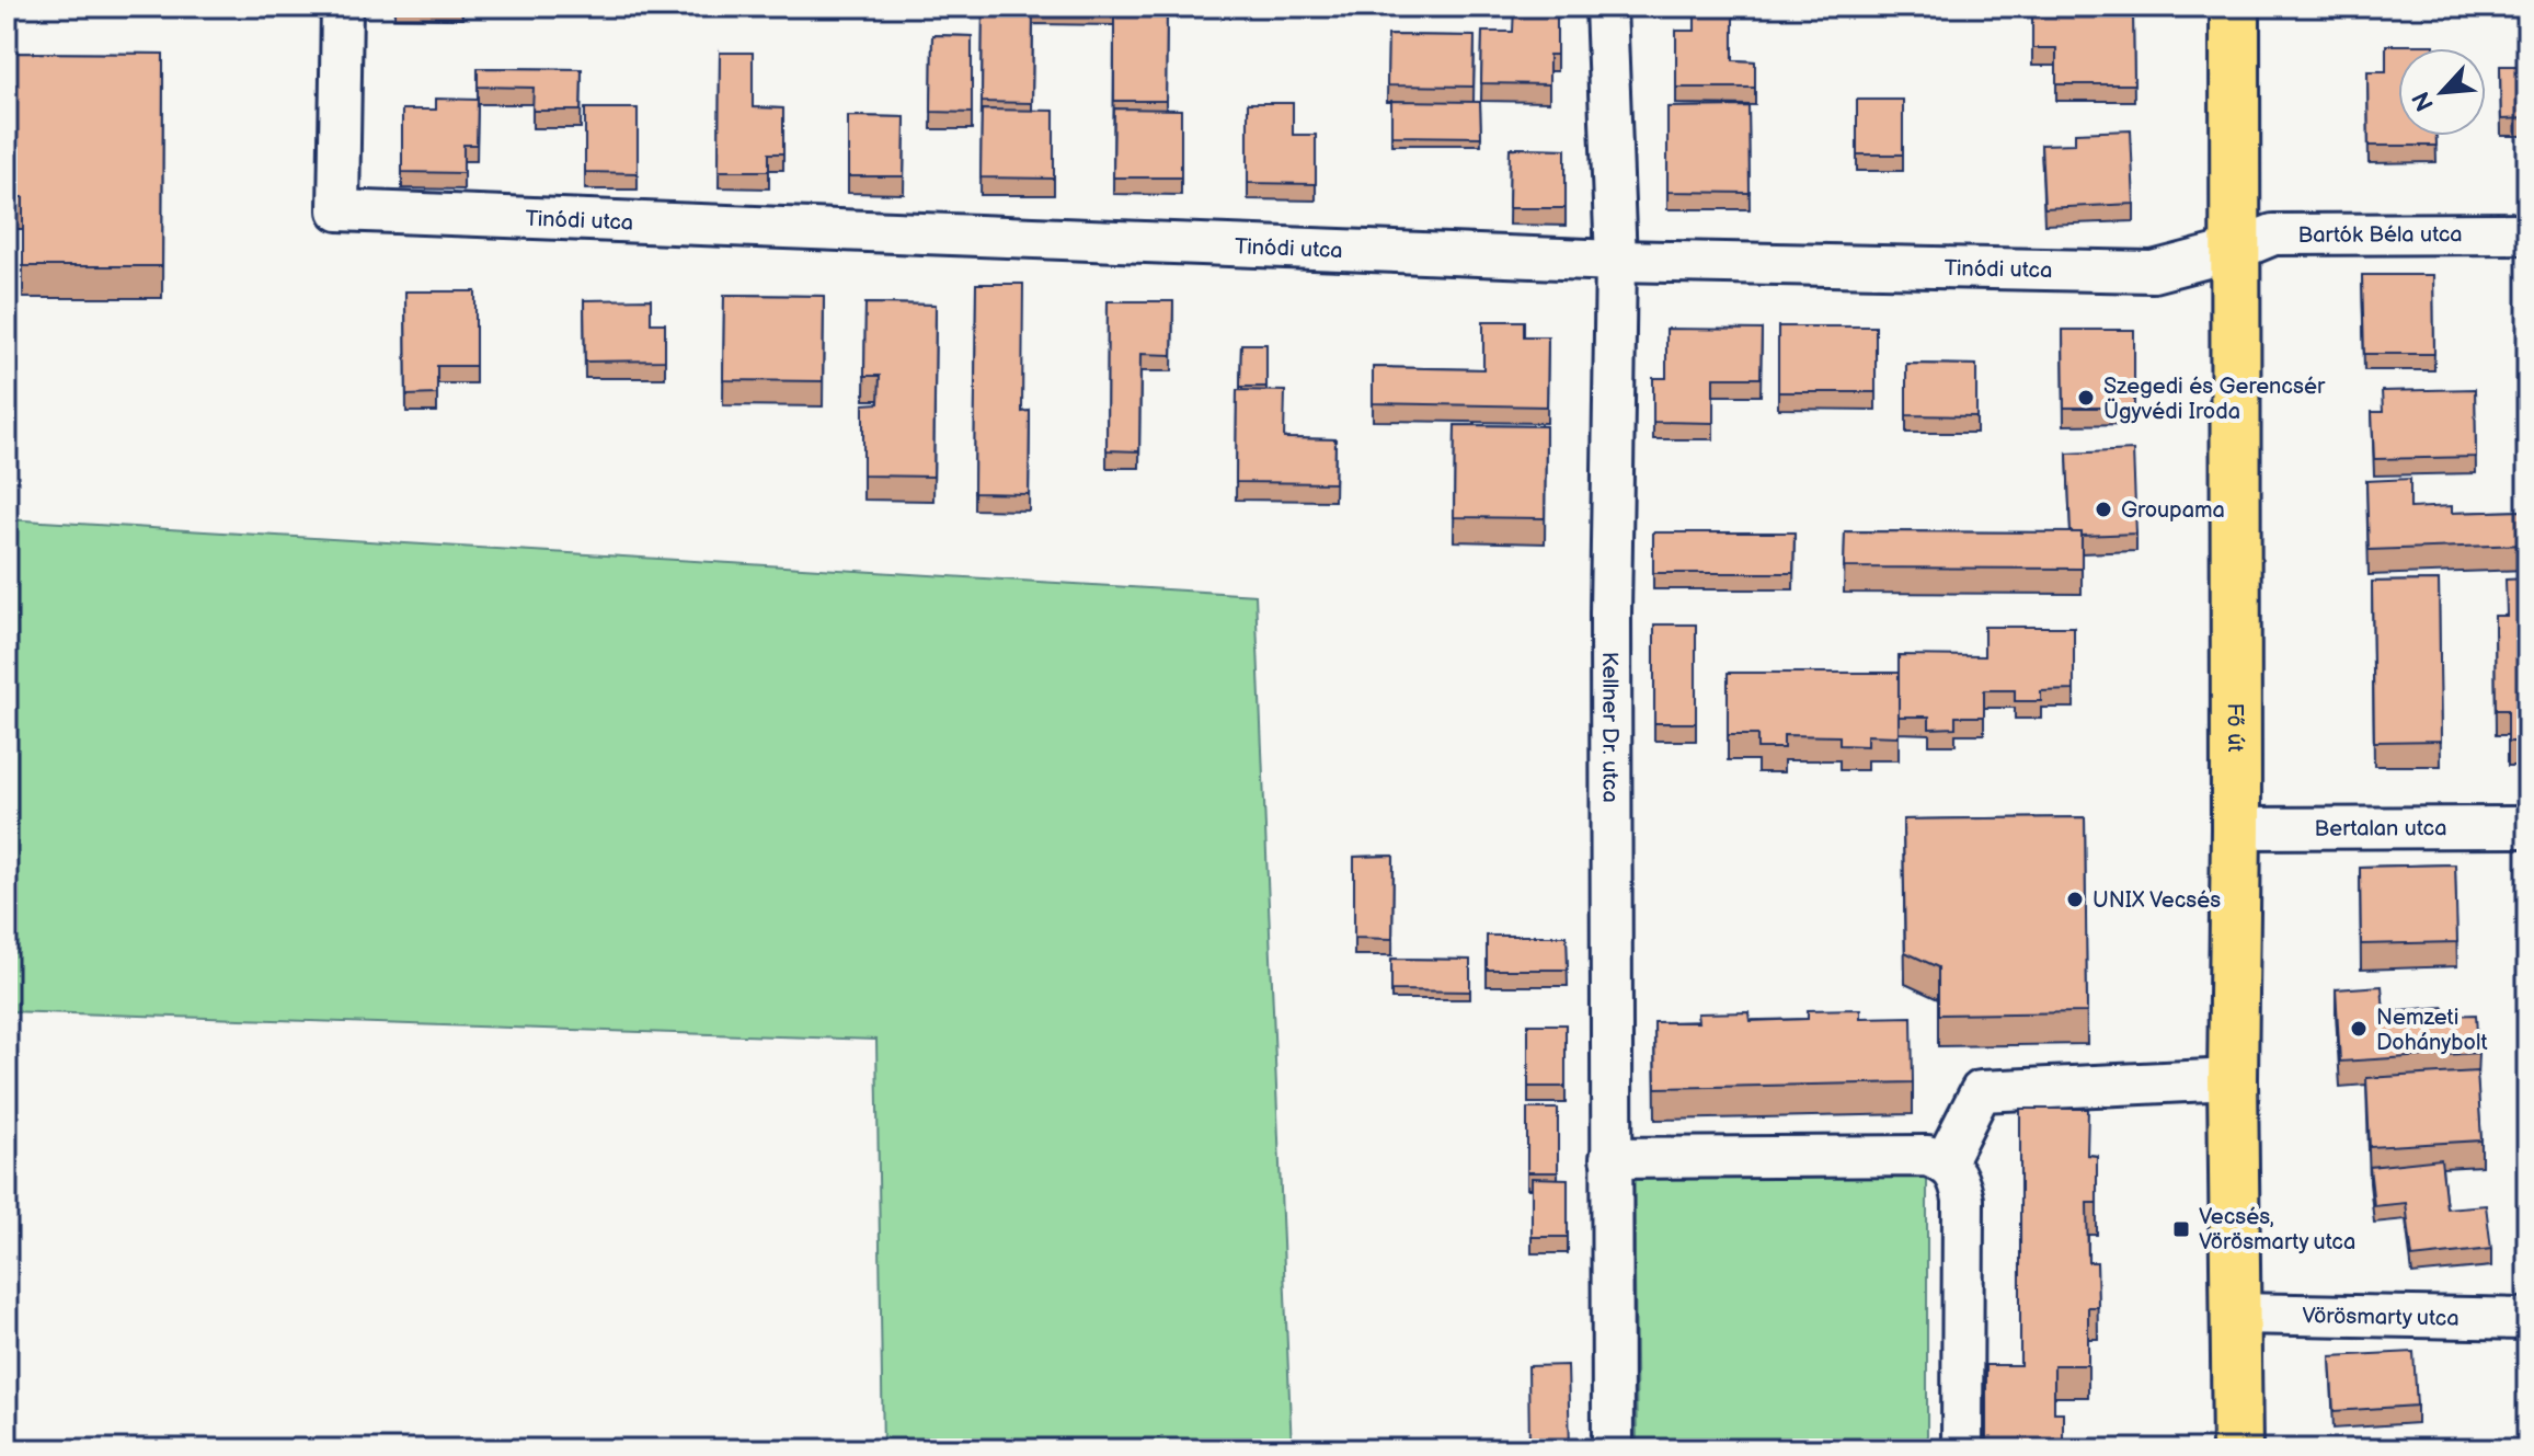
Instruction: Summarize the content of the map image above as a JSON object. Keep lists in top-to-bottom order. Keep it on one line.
{"streets":{"main road":["Fő út"],"street":["Tinódi utca","Bartók Béla utca","Kellner Dr. utca","Bertalan utca","Vörösmarty utca"]},"crossings":[["Tinódi utca","Bartók Béla utca"],["Tinódi utca","Kellner Dr. utca"],["Tinódi utca","Fő út"],["Bartók Béla utca","Fő út"],["Fő út","Bertalan utca"],["Fő út","Vörösmarty utca"]],"places":{"other":["Szegedi és Gerencsér Ügyvédi Iroda","Groupama","UNIX Vecsés","Nemzeti Dohánybolt"],"transit":["Vecsés, Vörösmarty utca"]},"north":"bottom left"}
